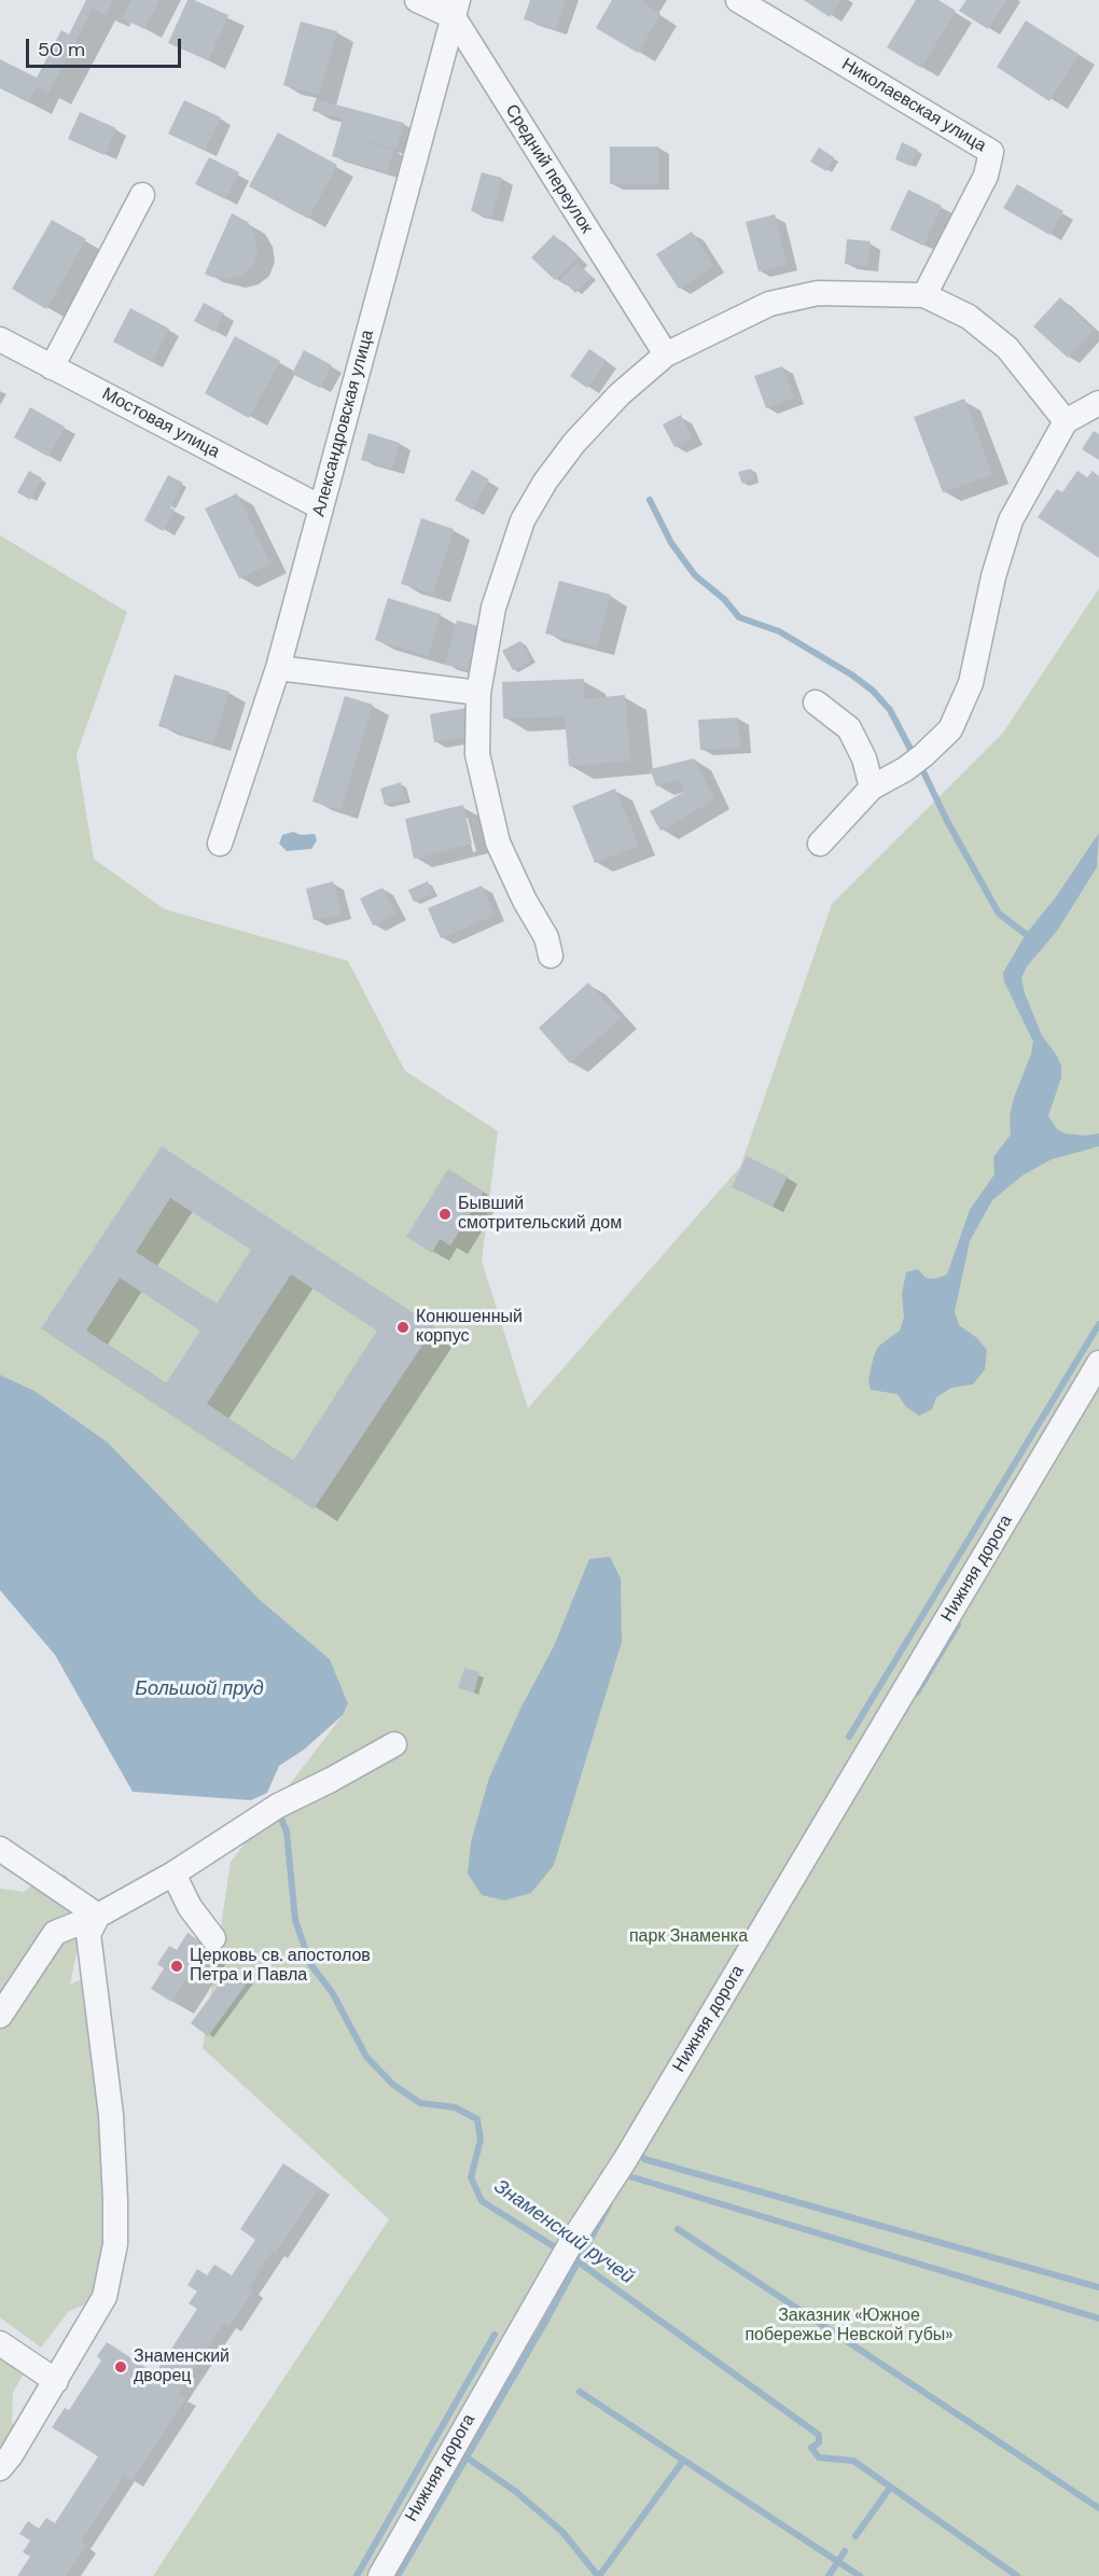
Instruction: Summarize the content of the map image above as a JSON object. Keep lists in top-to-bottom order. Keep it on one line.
{"streets":{"street":["Николаевская улица","Средний переулок","Мостовая улица","Александровская улица","Нижняя дорога"]},"crossings":[["Средний переулок","Александровская улица"],["Мостовая улица","Александровская улица"]],"water":["Большой пруд","Знаменский ручей"],"parks":["парк Знаменка","Заказник «Южное побережье Невской губы»"],"places":["Бывший смотрительский дом","Конюшенный корпус","Церковь св. апостолов Петра и Павла","Знаменский дворец"],"scale_bar":"50 m"}
